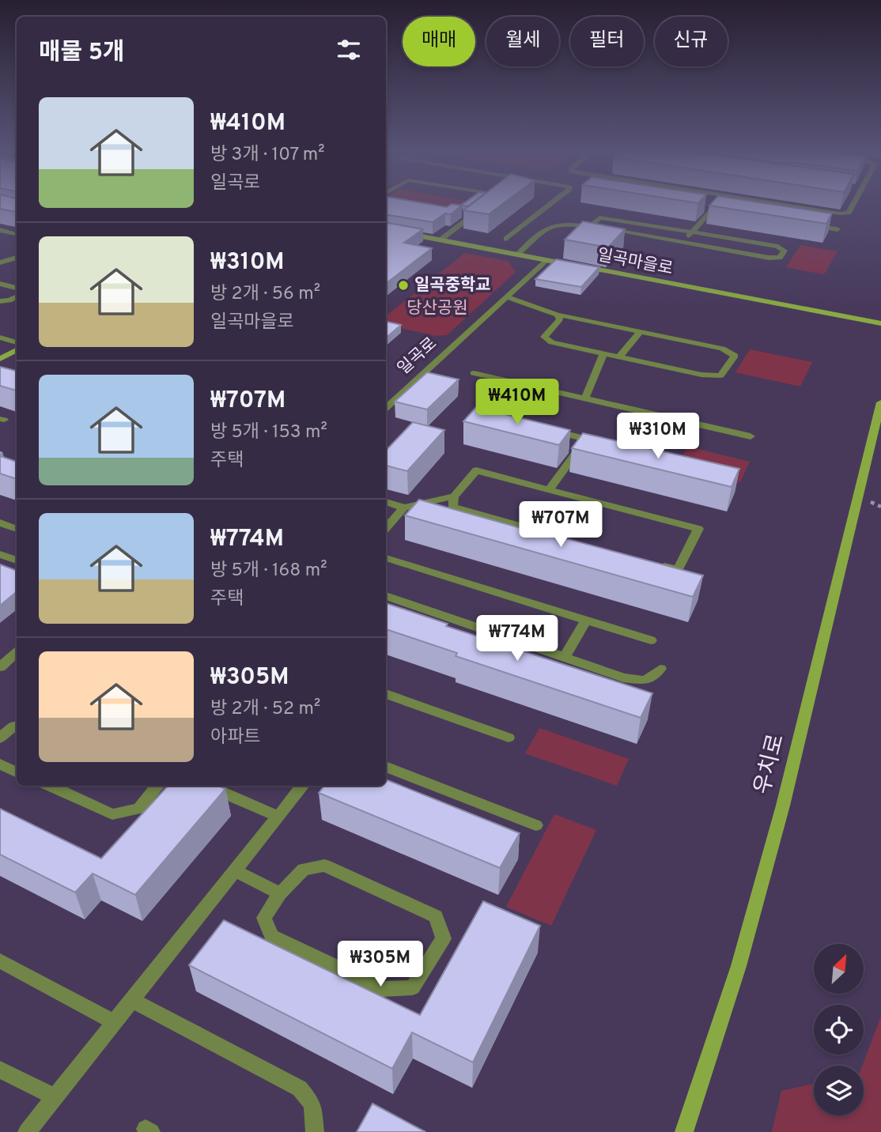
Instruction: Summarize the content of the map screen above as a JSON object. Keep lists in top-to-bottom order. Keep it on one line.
{"streets":{"main road":["일곡마을로","우치로"],"street":["일곡로"]},"crossings":[["일곡마을로","일곡로"]],"parks":["당산공원"],"places":["일곡중학교"],"north":"top right","page":{"chip":["매매","월세","필터","신규"],"heading":"매물 5개","list":[{"name":"₩410M","note":"방 3개 · 107 m² · 일곡로"},{"name":"₩310M","note":"방 2개 · 56 m² · 일곡마을로"},{"name":"₩707M","note":"방 5개 · 153 m² · 주택"},{"name":"₩774M","note":"방 5개 · 168 m² · 주택"},{"name":"₩305M","note":"방 2개 · 52 m² · 아파트"}],"price":["₩410M","₩310M","₩707M","₩774M","₩305M"]}}
